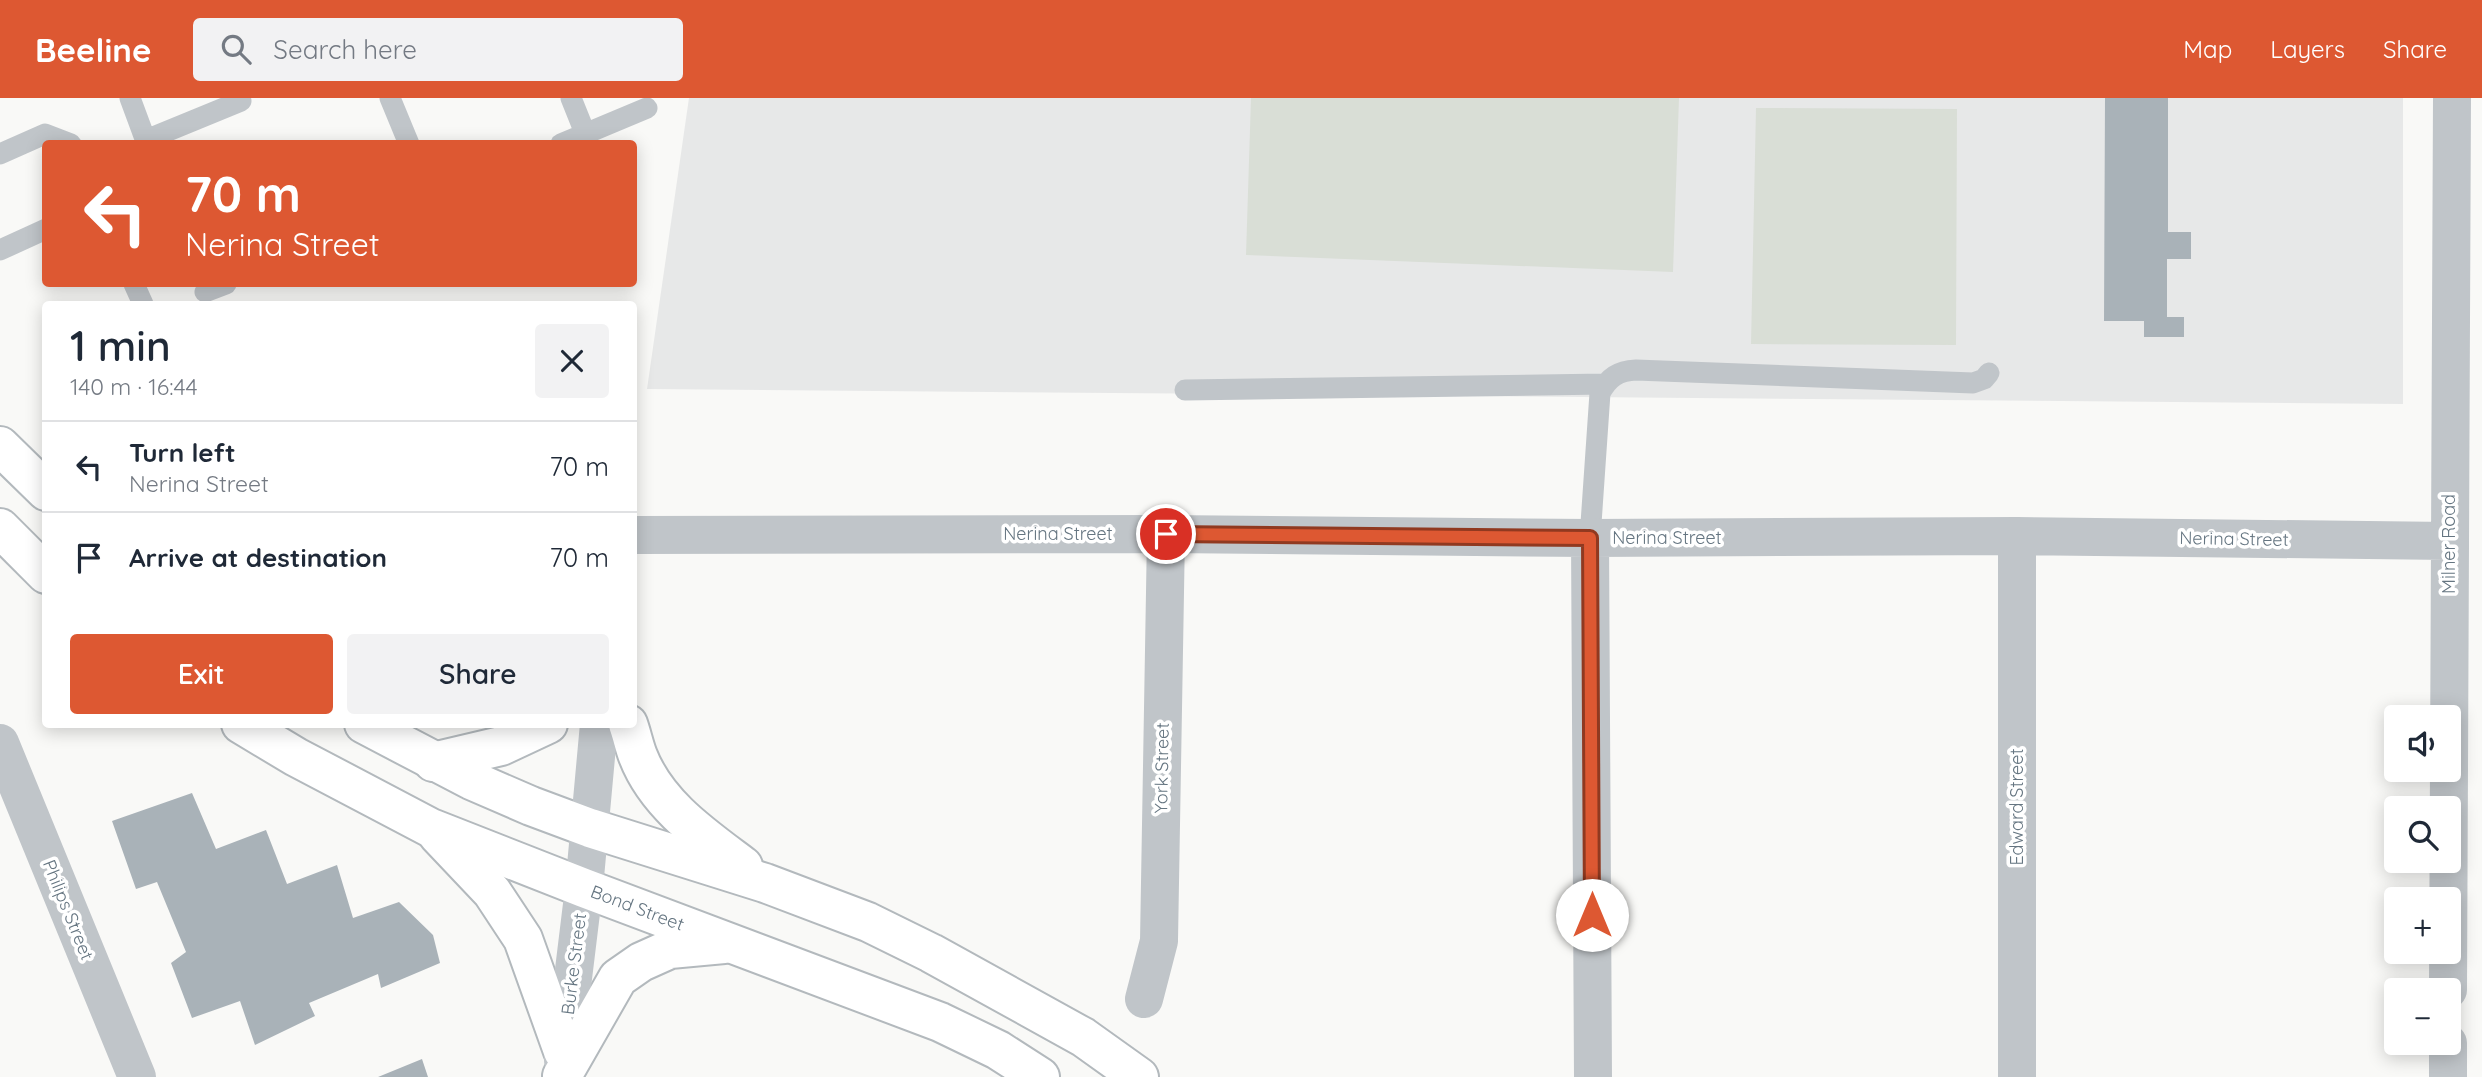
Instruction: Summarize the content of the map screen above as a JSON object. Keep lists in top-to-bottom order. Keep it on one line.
{"streets":{"street":["Nerina Street","Milner Road","York Street","Edward Street","Bond Street","Philips Street","Burke Street"]},"crossings":[["Nerina Street","Milner Road"],["Nerina Street","York Street"],["Nerina Street","Edward Street"],["Bond Street","Burke Street"]],"page":{"header":"Beeline","search":"Search here","nav":["Map","Layers","Share"],"turn":["70 m","Nerina Street"],"heading":["1 min","140 m · 16:44"],"list":[{"name":"Turn left","note":"Nerina Street","value":"70 m"},{"name":"Arrive at destination","value":"70 m"}],"buttons":["Exit","Share"],"map_buttons":["+","−"]}}
